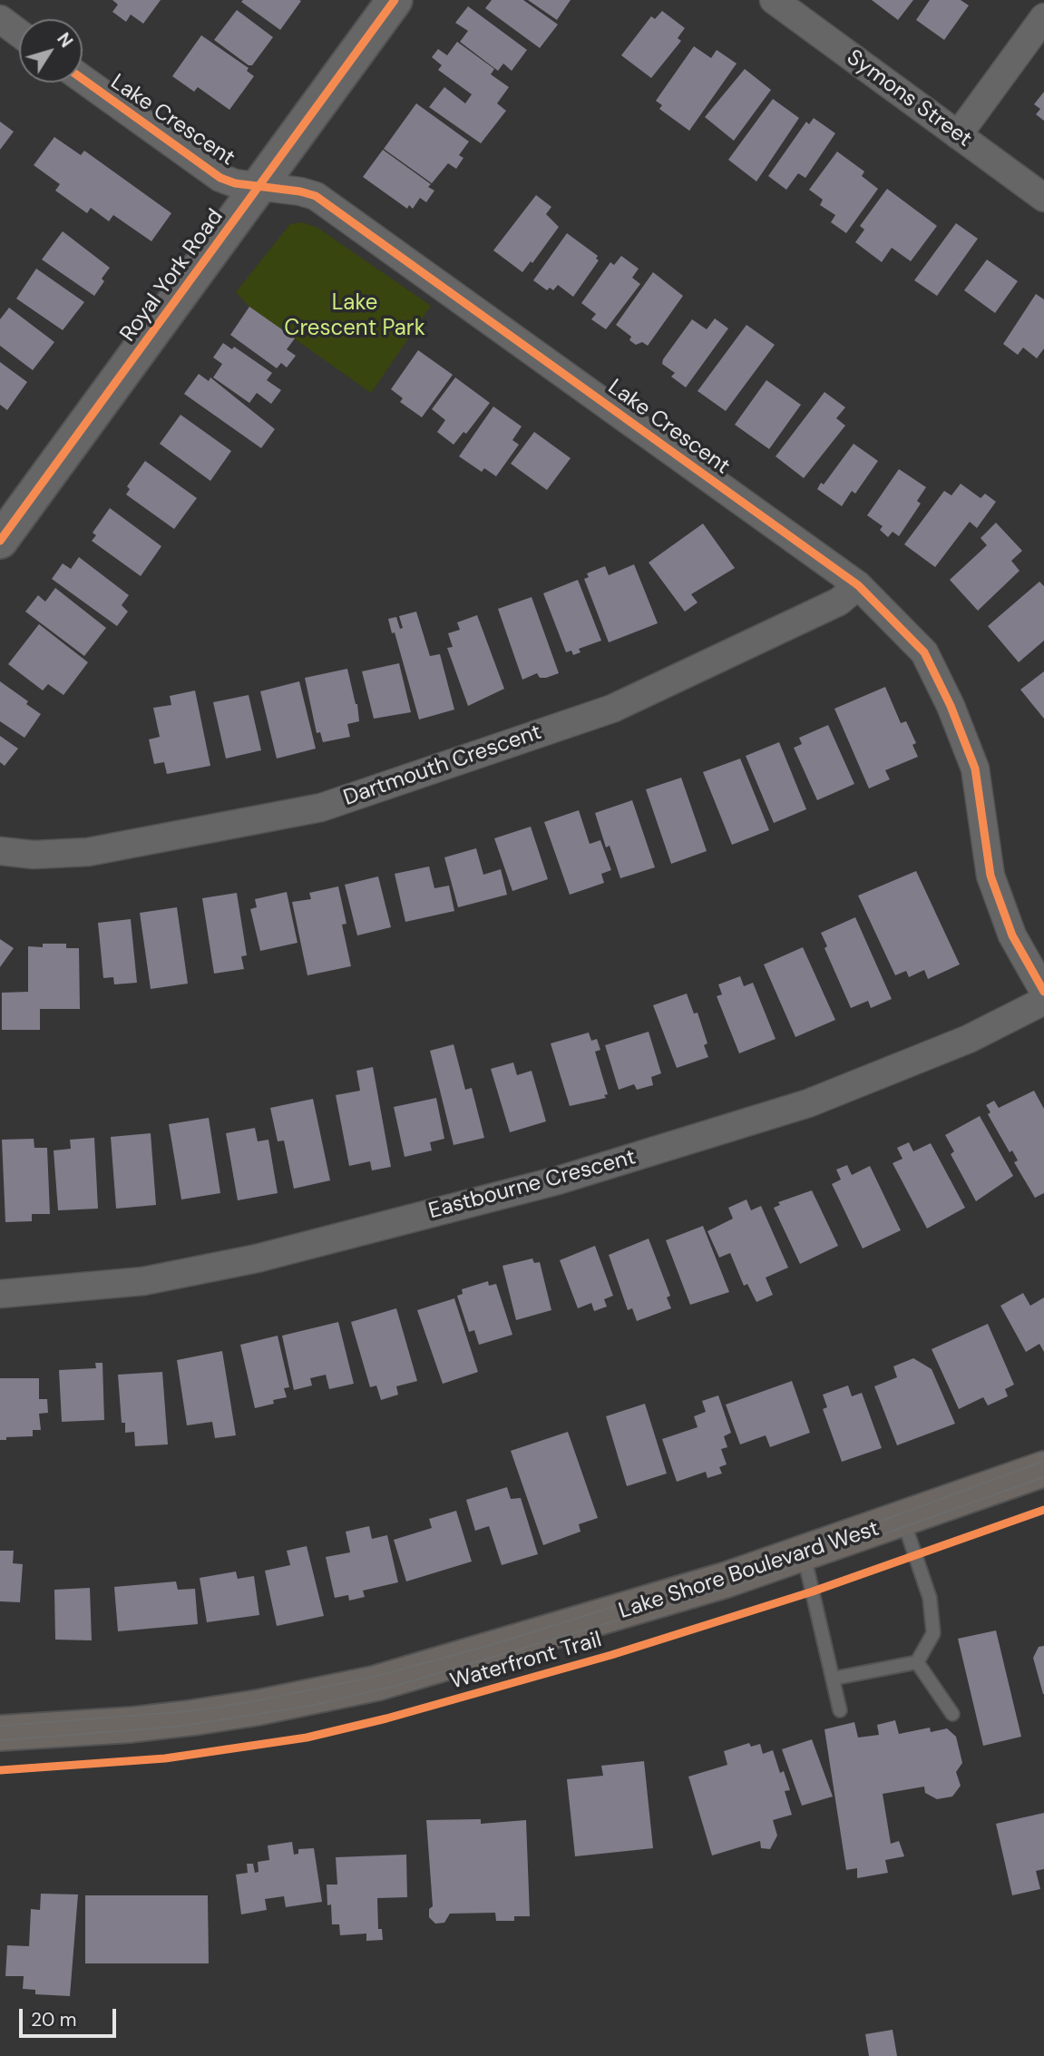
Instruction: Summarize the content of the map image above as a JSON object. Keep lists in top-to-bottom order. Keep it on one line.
{"streets":{"main road":["Royal York Road","Lake Shore Boulevard West"],"street":["Symons Street","Lake Crescent","Dartmouth Crescent","Eastbourne Crescent"],"cycle path":["Waterfront Trail"]},"crossings":[["Lake Crescent","Royal York Road"],["Lake Crescent","Dartmouth Crescent"]],"parks":["Lake Crescent Park"],"scale_bar":"20 m","north":"top right"}
